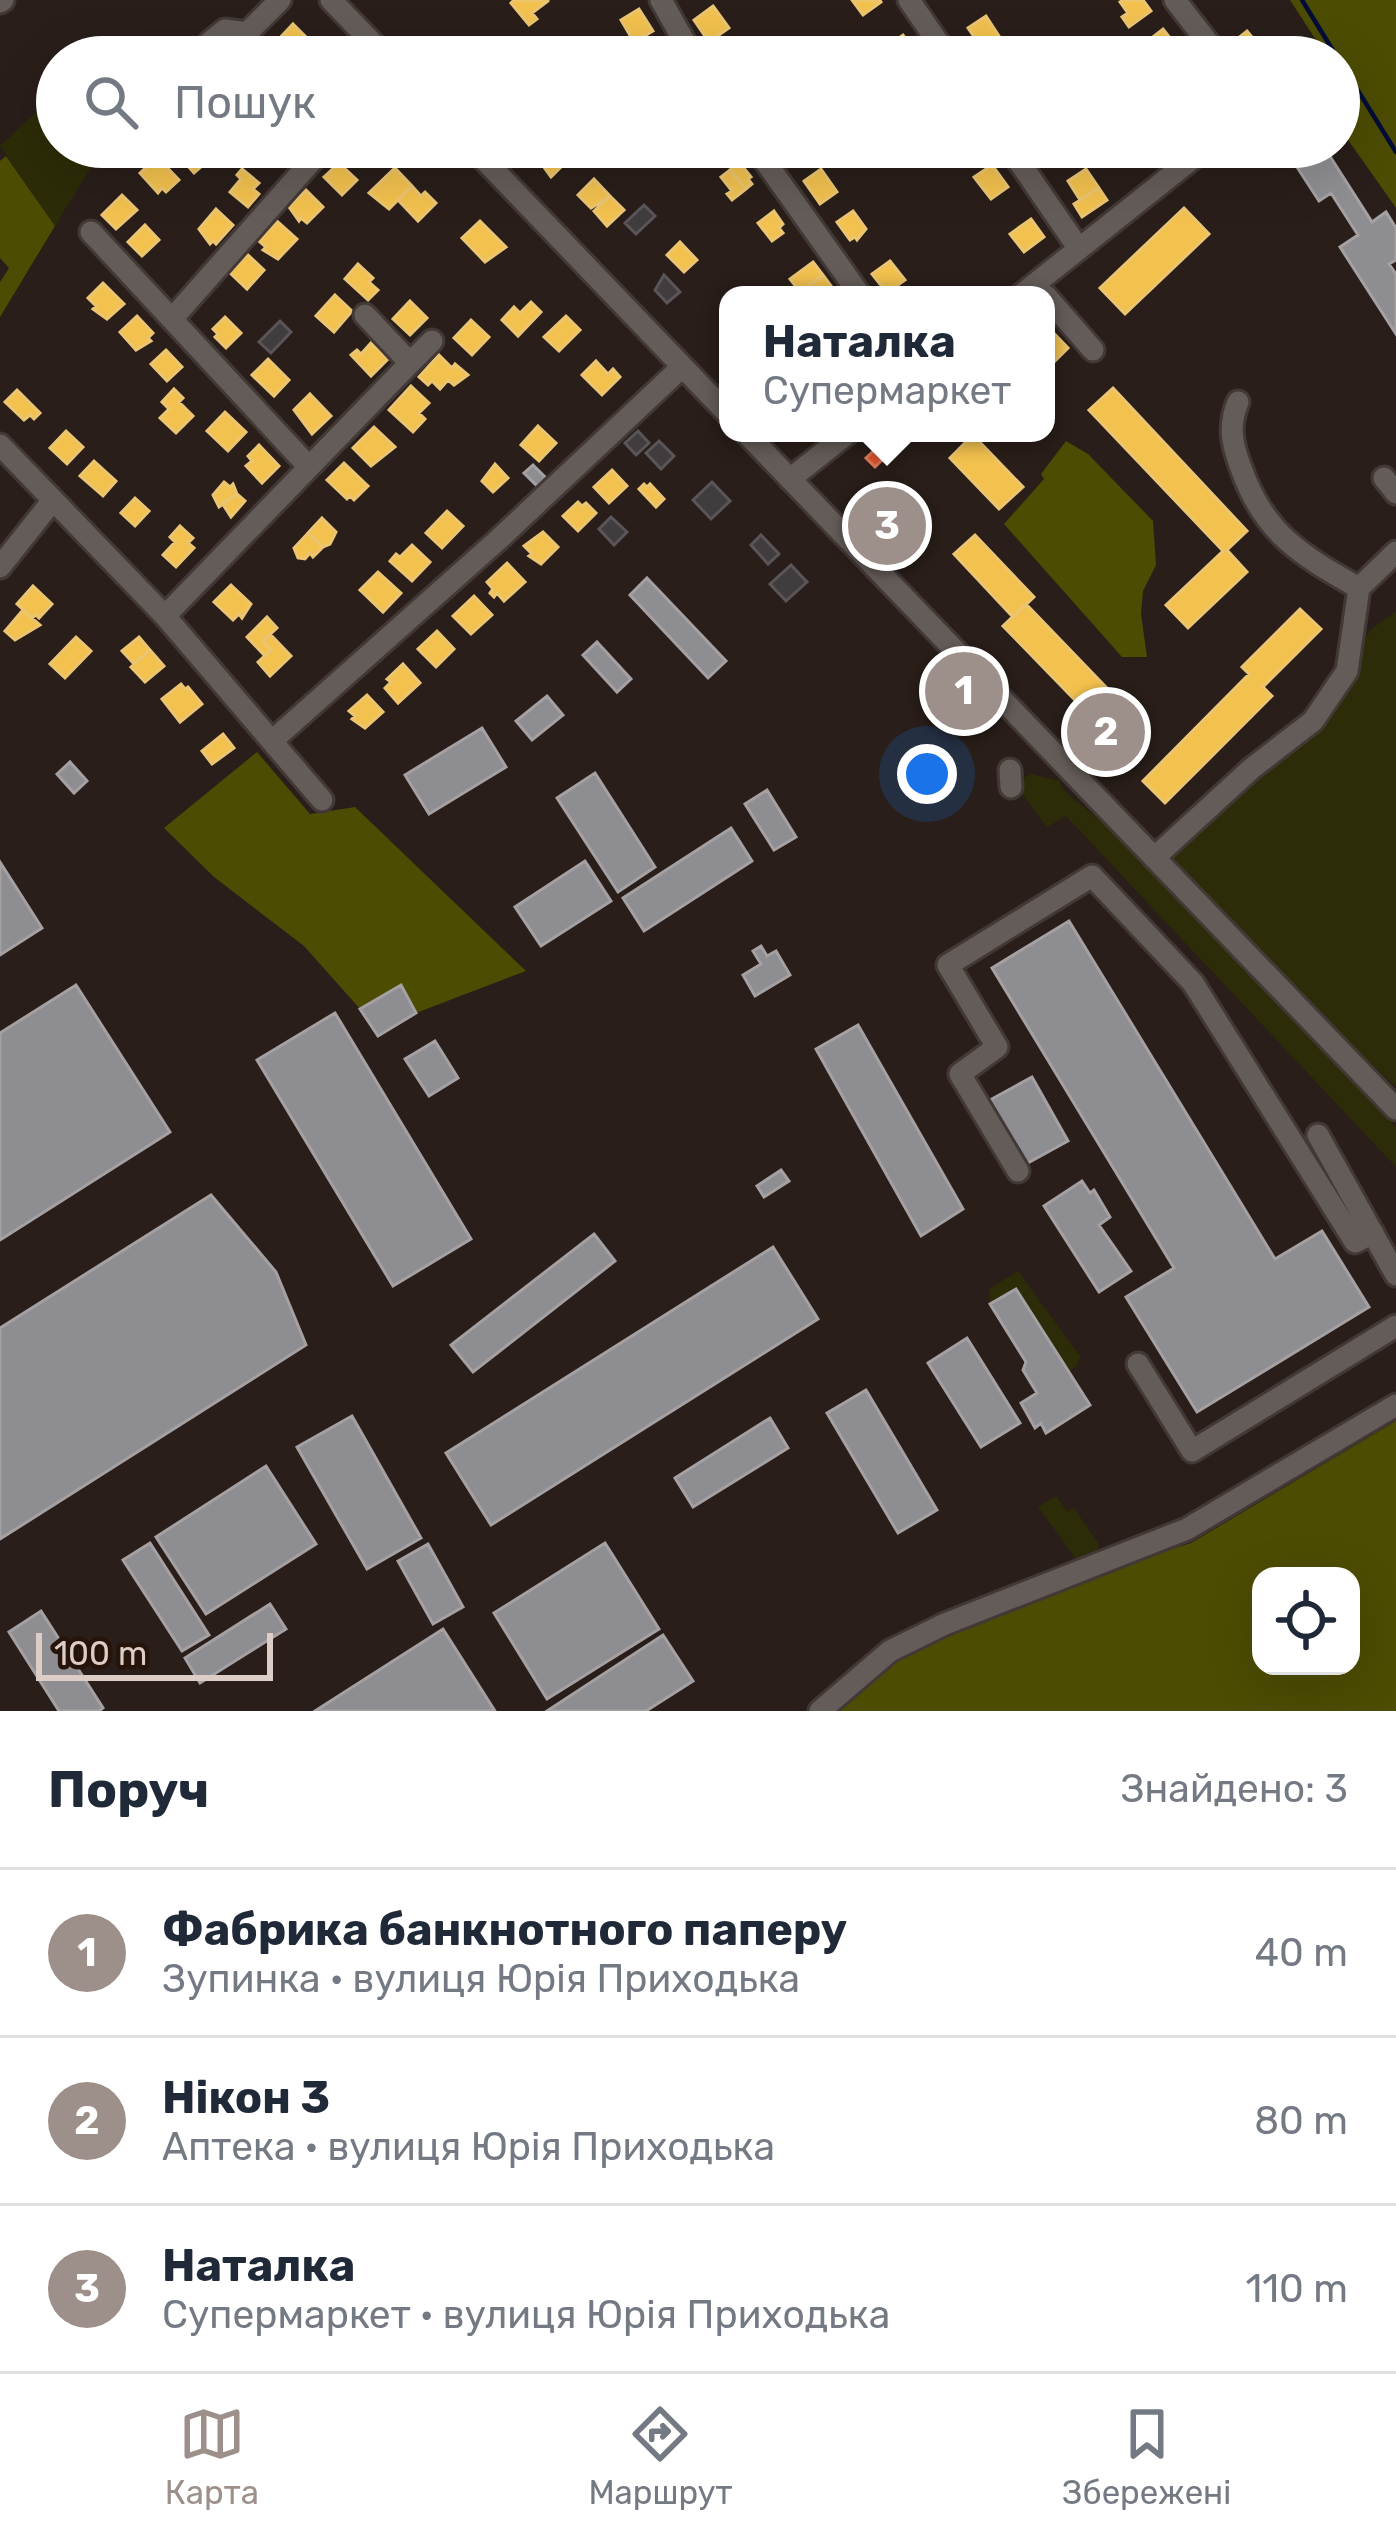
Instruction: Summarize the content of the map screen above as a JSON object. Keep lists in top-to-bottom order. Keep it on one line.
{"scale_bar":"100 m","page":{"search":"Пошук","popup":["Наталка","Супермаркет"],"pins":["3","1","2"],"scale":"100 m","heading":["Поруч","Знайдено: 3"],"list":[{"mark":"1","name":"Фабрика банкнотного паперу","note":"Зупинка · вулиця Юрія Приходька","value":"40 m"},{"mark":"2","name":"Нікон 3","note":"Аптека · вулиця Юрія Приходька","value":"80 m"},{"mark":"3","name":"Наталка","note":"Супермаркет · вулиця Юрія Приходька","value":"110 m"}],"nav":["Карта","Маршрут","Збережені"]}}
